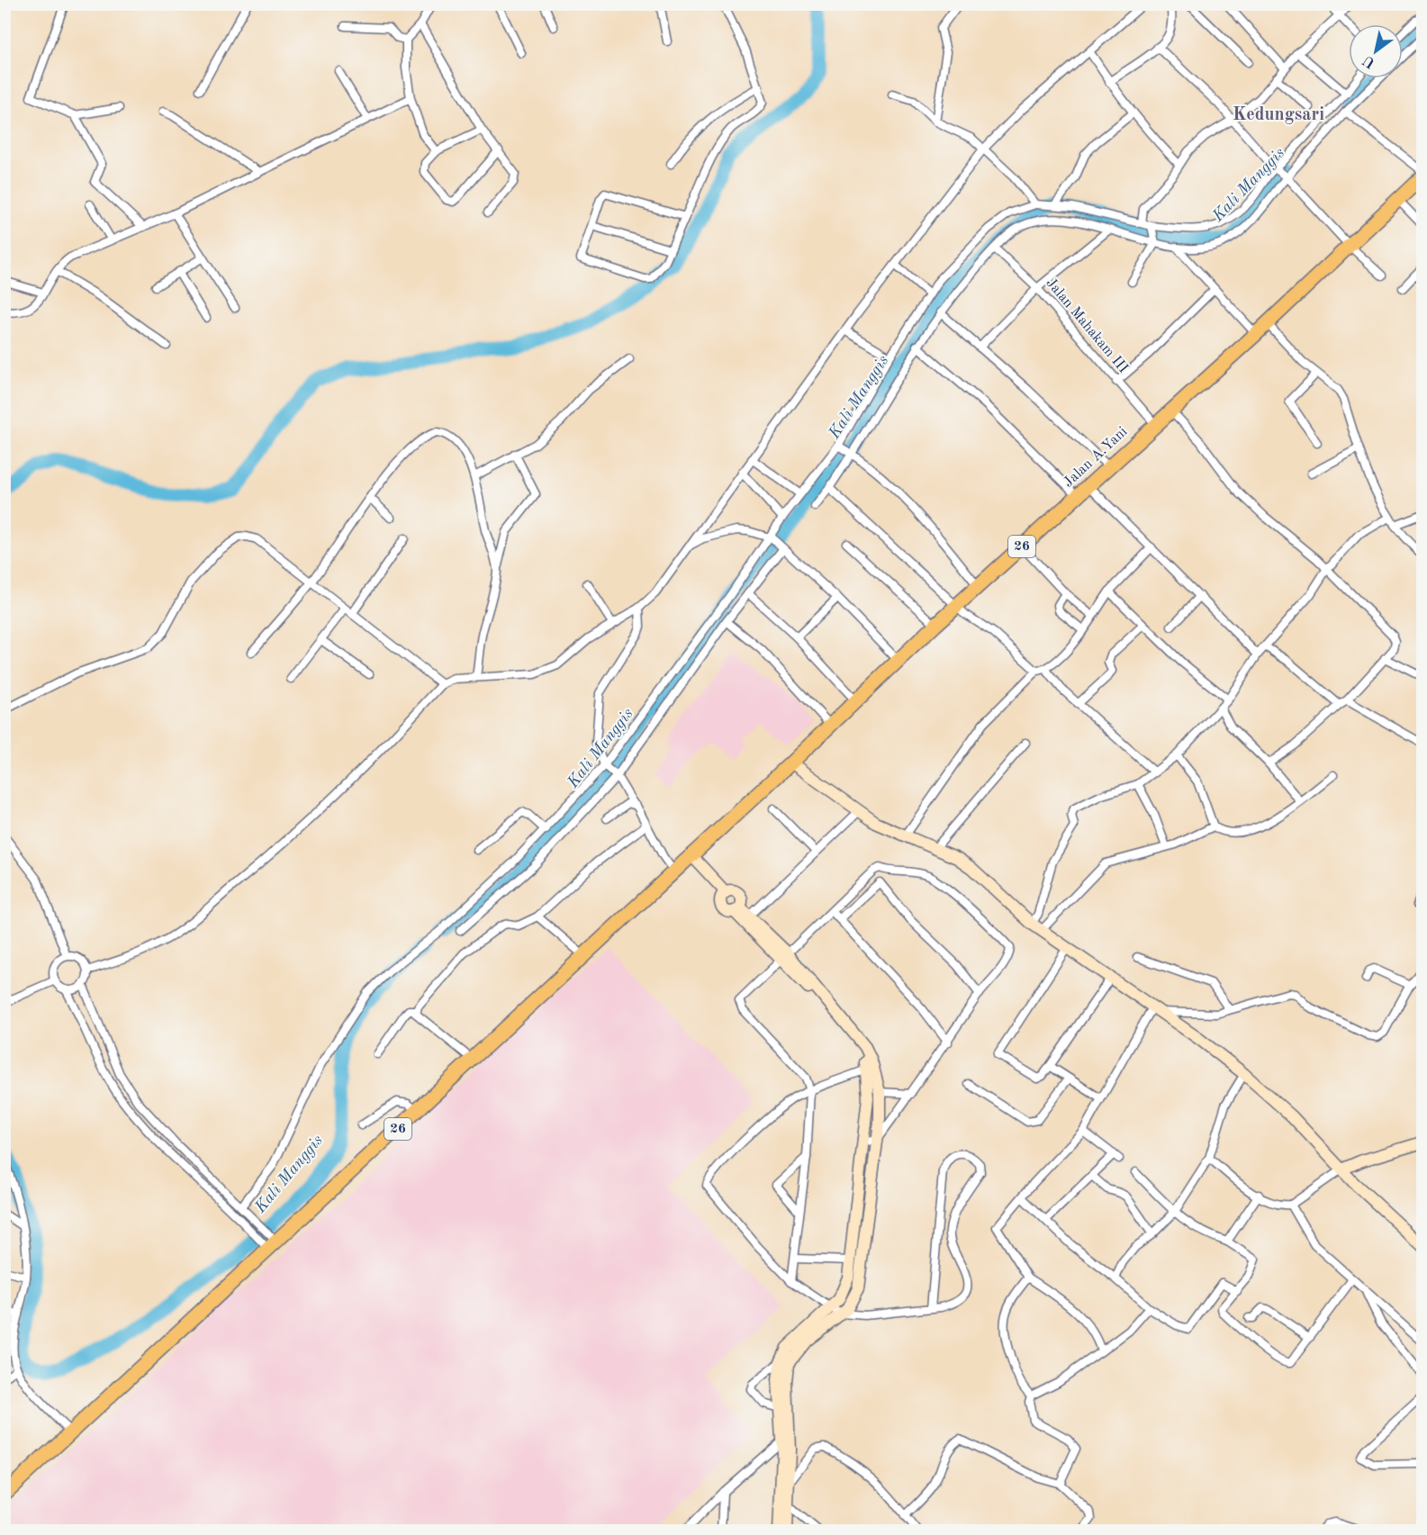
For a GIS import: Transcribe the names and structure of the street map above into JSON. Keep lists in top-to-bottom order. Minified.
{"streets":{"highway":["Jalan A.Yani","26"],"street":["Jalan Mahakam III"]},"crossings":[["Jalan Mahakam III","Jalan A.Yani"],["Jalan A.Yani","26"]],"districts":["Kedungsari"],"water":["Kali Manggis"],"north":"bottom left"}
